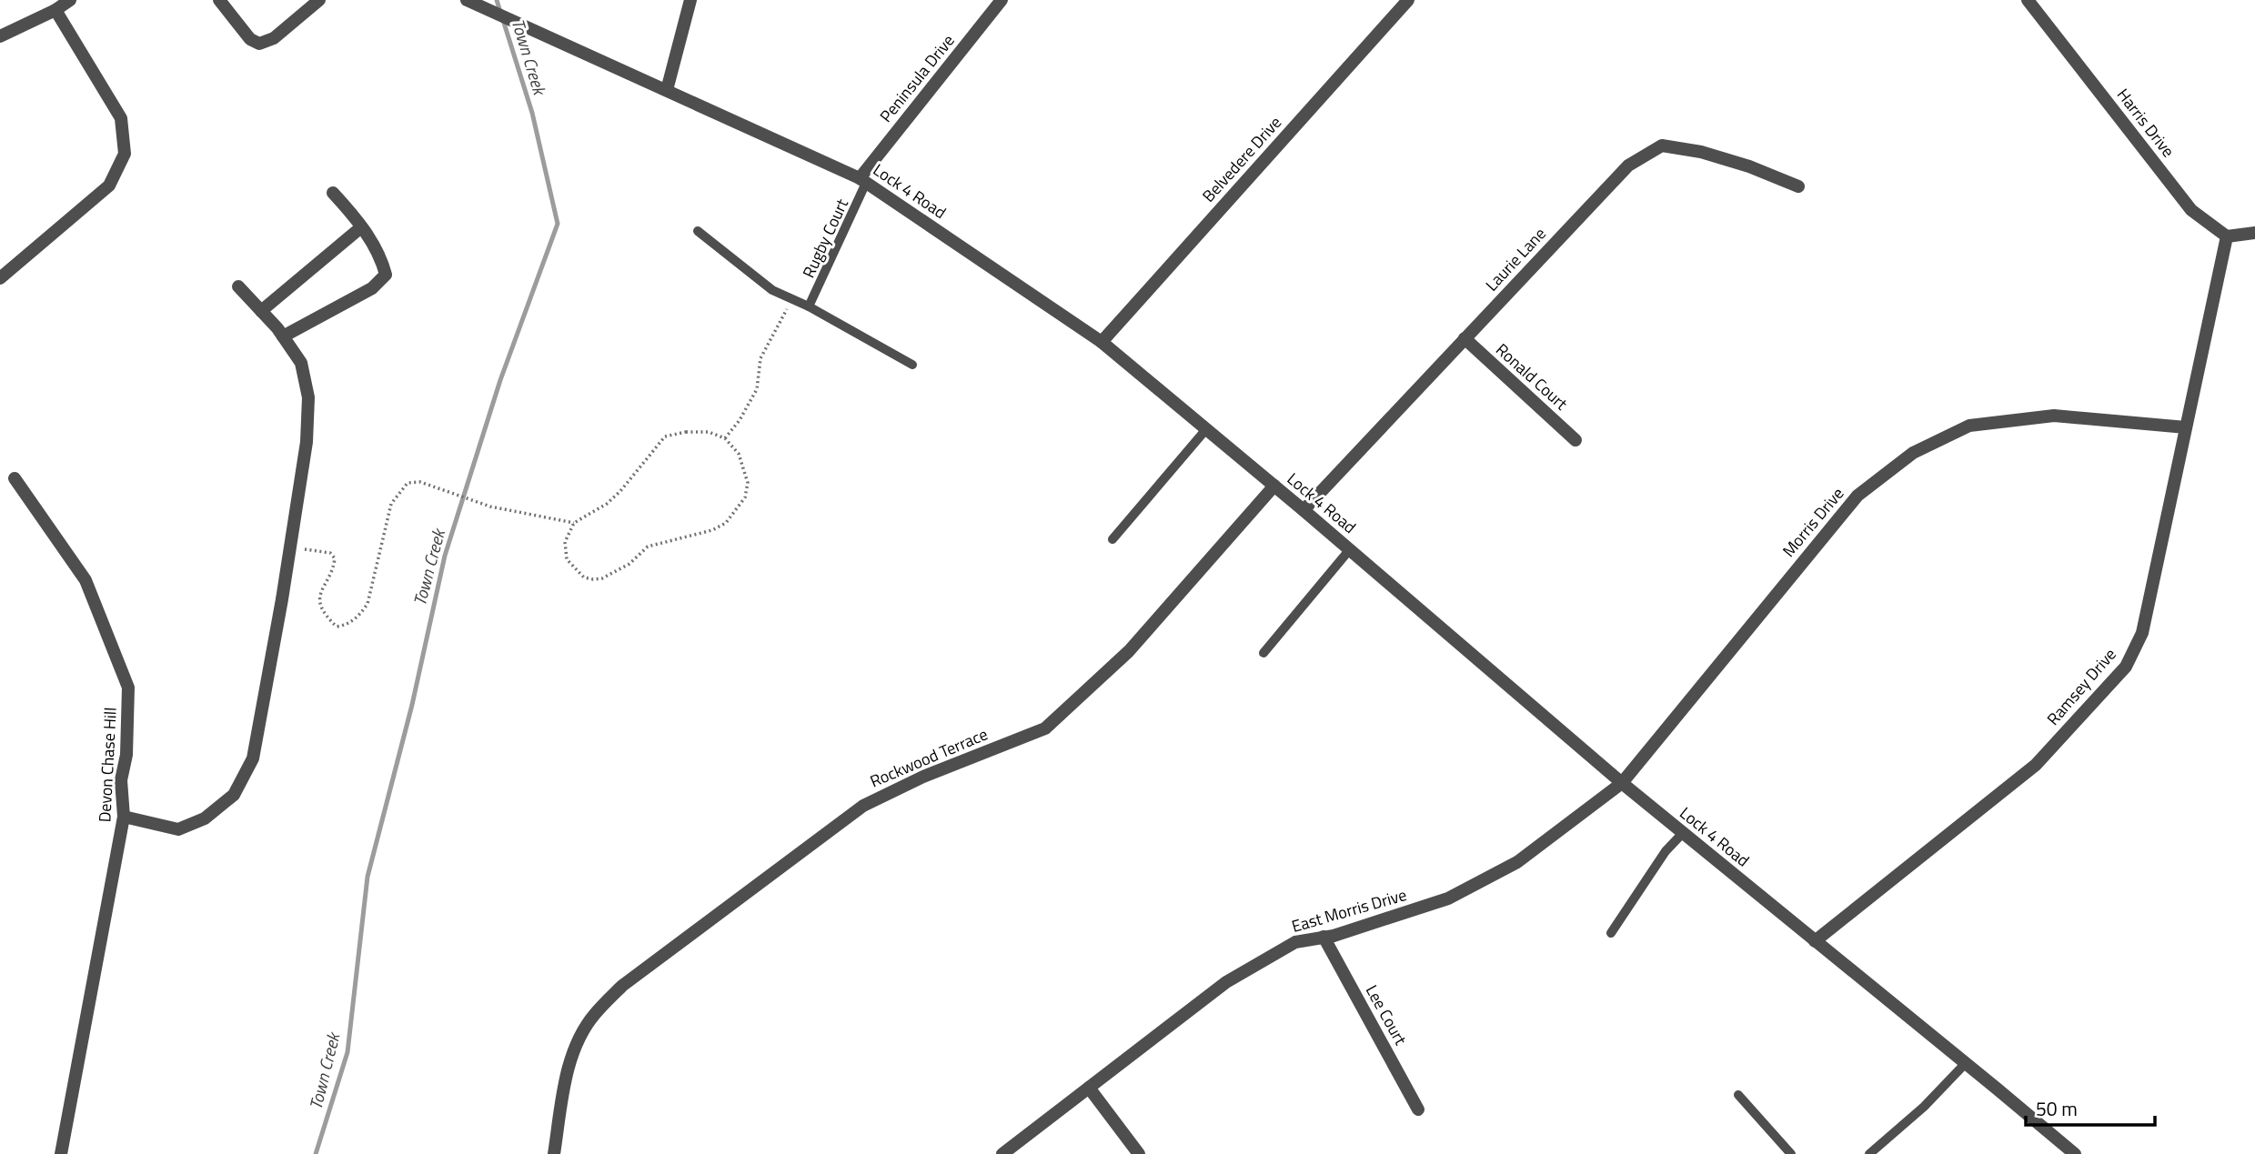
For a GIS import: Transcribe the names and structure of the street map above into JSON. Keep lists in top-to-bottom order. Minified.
{"streets":{"street":["Peninsula Drive","Harris Drive","Belvedere Drive","Lock 4 Road","Laurie Lane","Ronald Court","Morris Drive","Ramsey Drive","Rockwood Terrace","Devon Chase Hill","East Morris Drive","Lee Court"],"lane":["Rugby Court"]},"crossings":[["Peninsula Drive","Lock 4 Road"],["Peninsula Drive","Rugby Court"],["Harris Drive","Ramsey Drive"],["Belvedere Drive","Lock 4 Road"],["Lock 4 Road","Rugby Court"],["Lock 4 Road","Laurie Lane"],["Lock 4 Road","Morris Drive"],["Lock 4 Road","Ramsey Drive"],["Lock 4 Road","Rockwood Terrace"],["Lock 4 Road","East Morris Drive"],["Laurie Lane","Ronald Court"],["Morris Drive","Ramsey Drive"],["Morris Drive","East Morris Drive"],["East Morris Drive","Lee Court"]],"water":["Town Creek"],"scale_bar":"50 m"}
